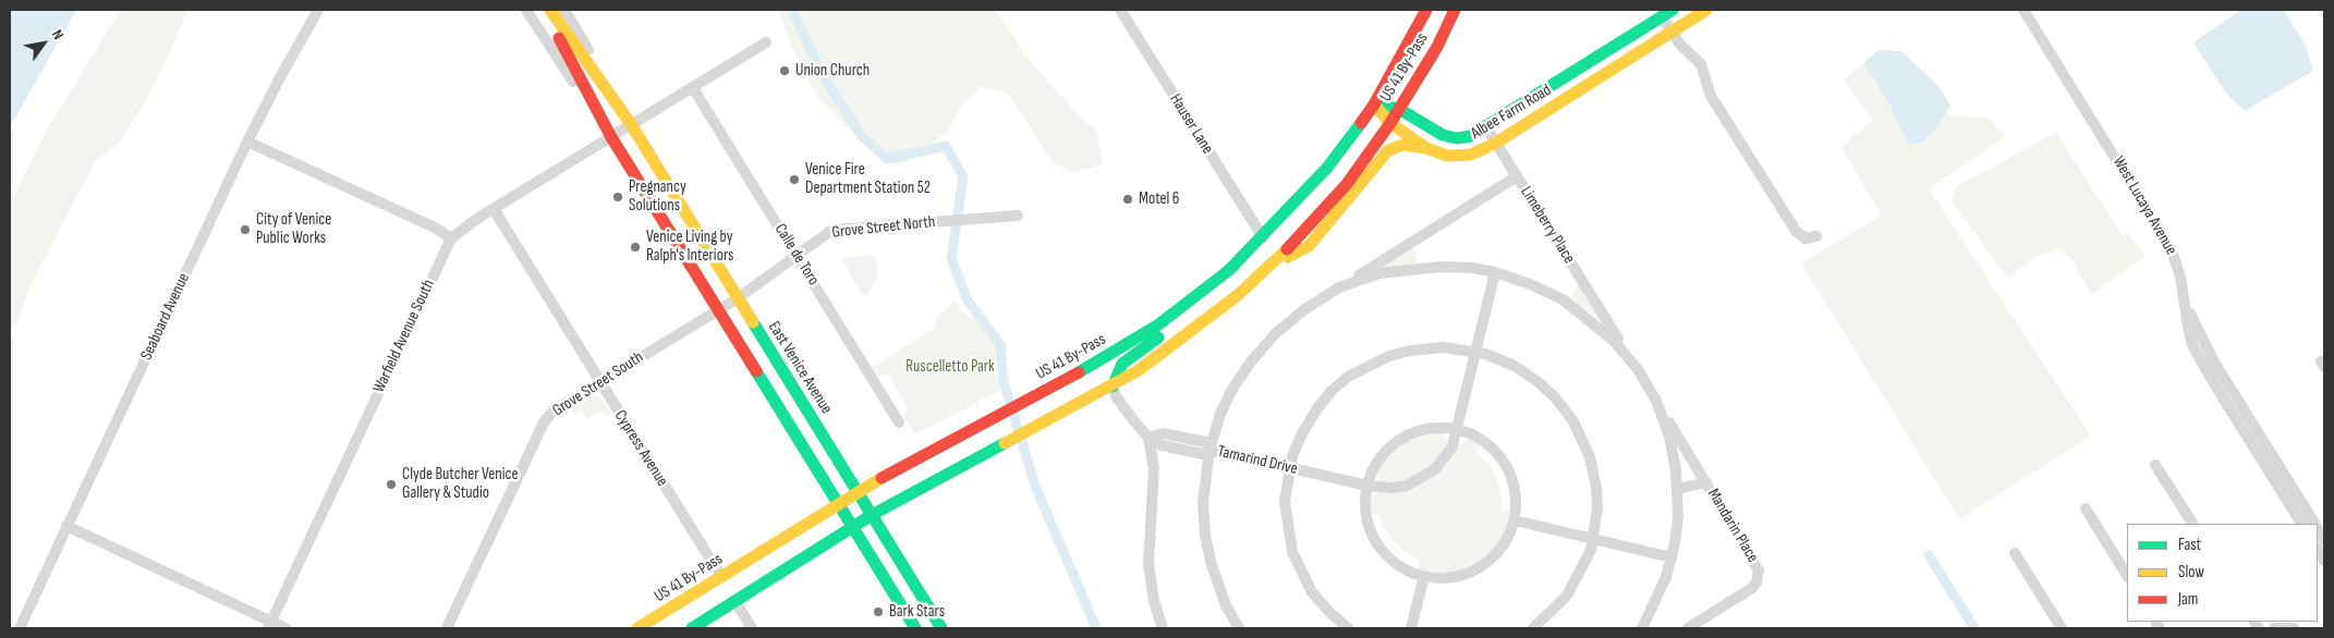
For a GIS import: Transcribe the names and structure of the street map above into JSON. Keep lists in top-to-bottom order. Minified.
{"streets":{"main road":["US 41 By-Pass","Albee Farm Road","East Venice Avenue"],"street":["Hauser Lane","West Lucaya Avenue","Limeberry Place","Grove Street North","Calle de Toro","Seaboard Avenue","Warfield Avenue South","Grove Street South","Cypress Avenue","Tamarind Drive","Mandarin Place"]},"crossings":[["US 41 By-Pass","Albee Farm Road"],["US 41 By-Pass","Hauser Lane"],["US 41 By-Pass","East Venice Avenue"],["US 41 By-Pass","Cypress Avenue"],["US 41 By-Pass","Tamarind Drive"],["Grove Street North","Calle de Toro"],["Grove Street North","East Venice Avenue"],["Grove Street North","Grove Street South"],["Calle de Toro","Warfield Avenue South"],["Warfield Avenue South","East Venice Avenue"],["Warfield Avenue South","Cypress Avenue"],["East Venice Avenue","Grove Street South"],["Grove Street South","Cypress Avenue"]],"parks":["Ruscelletto Park"],"places":["Union Church","Venice Fire Department Station 52","Pregnancy Solutions","Motel 6","City of Venice Public Works","Venice Living by Ralph's Interiors","Clyde Butcher Venice Gallery & Studio","Bark Stars"],"legend":["Fast","Slow","Jam"],"north":"top right"}
